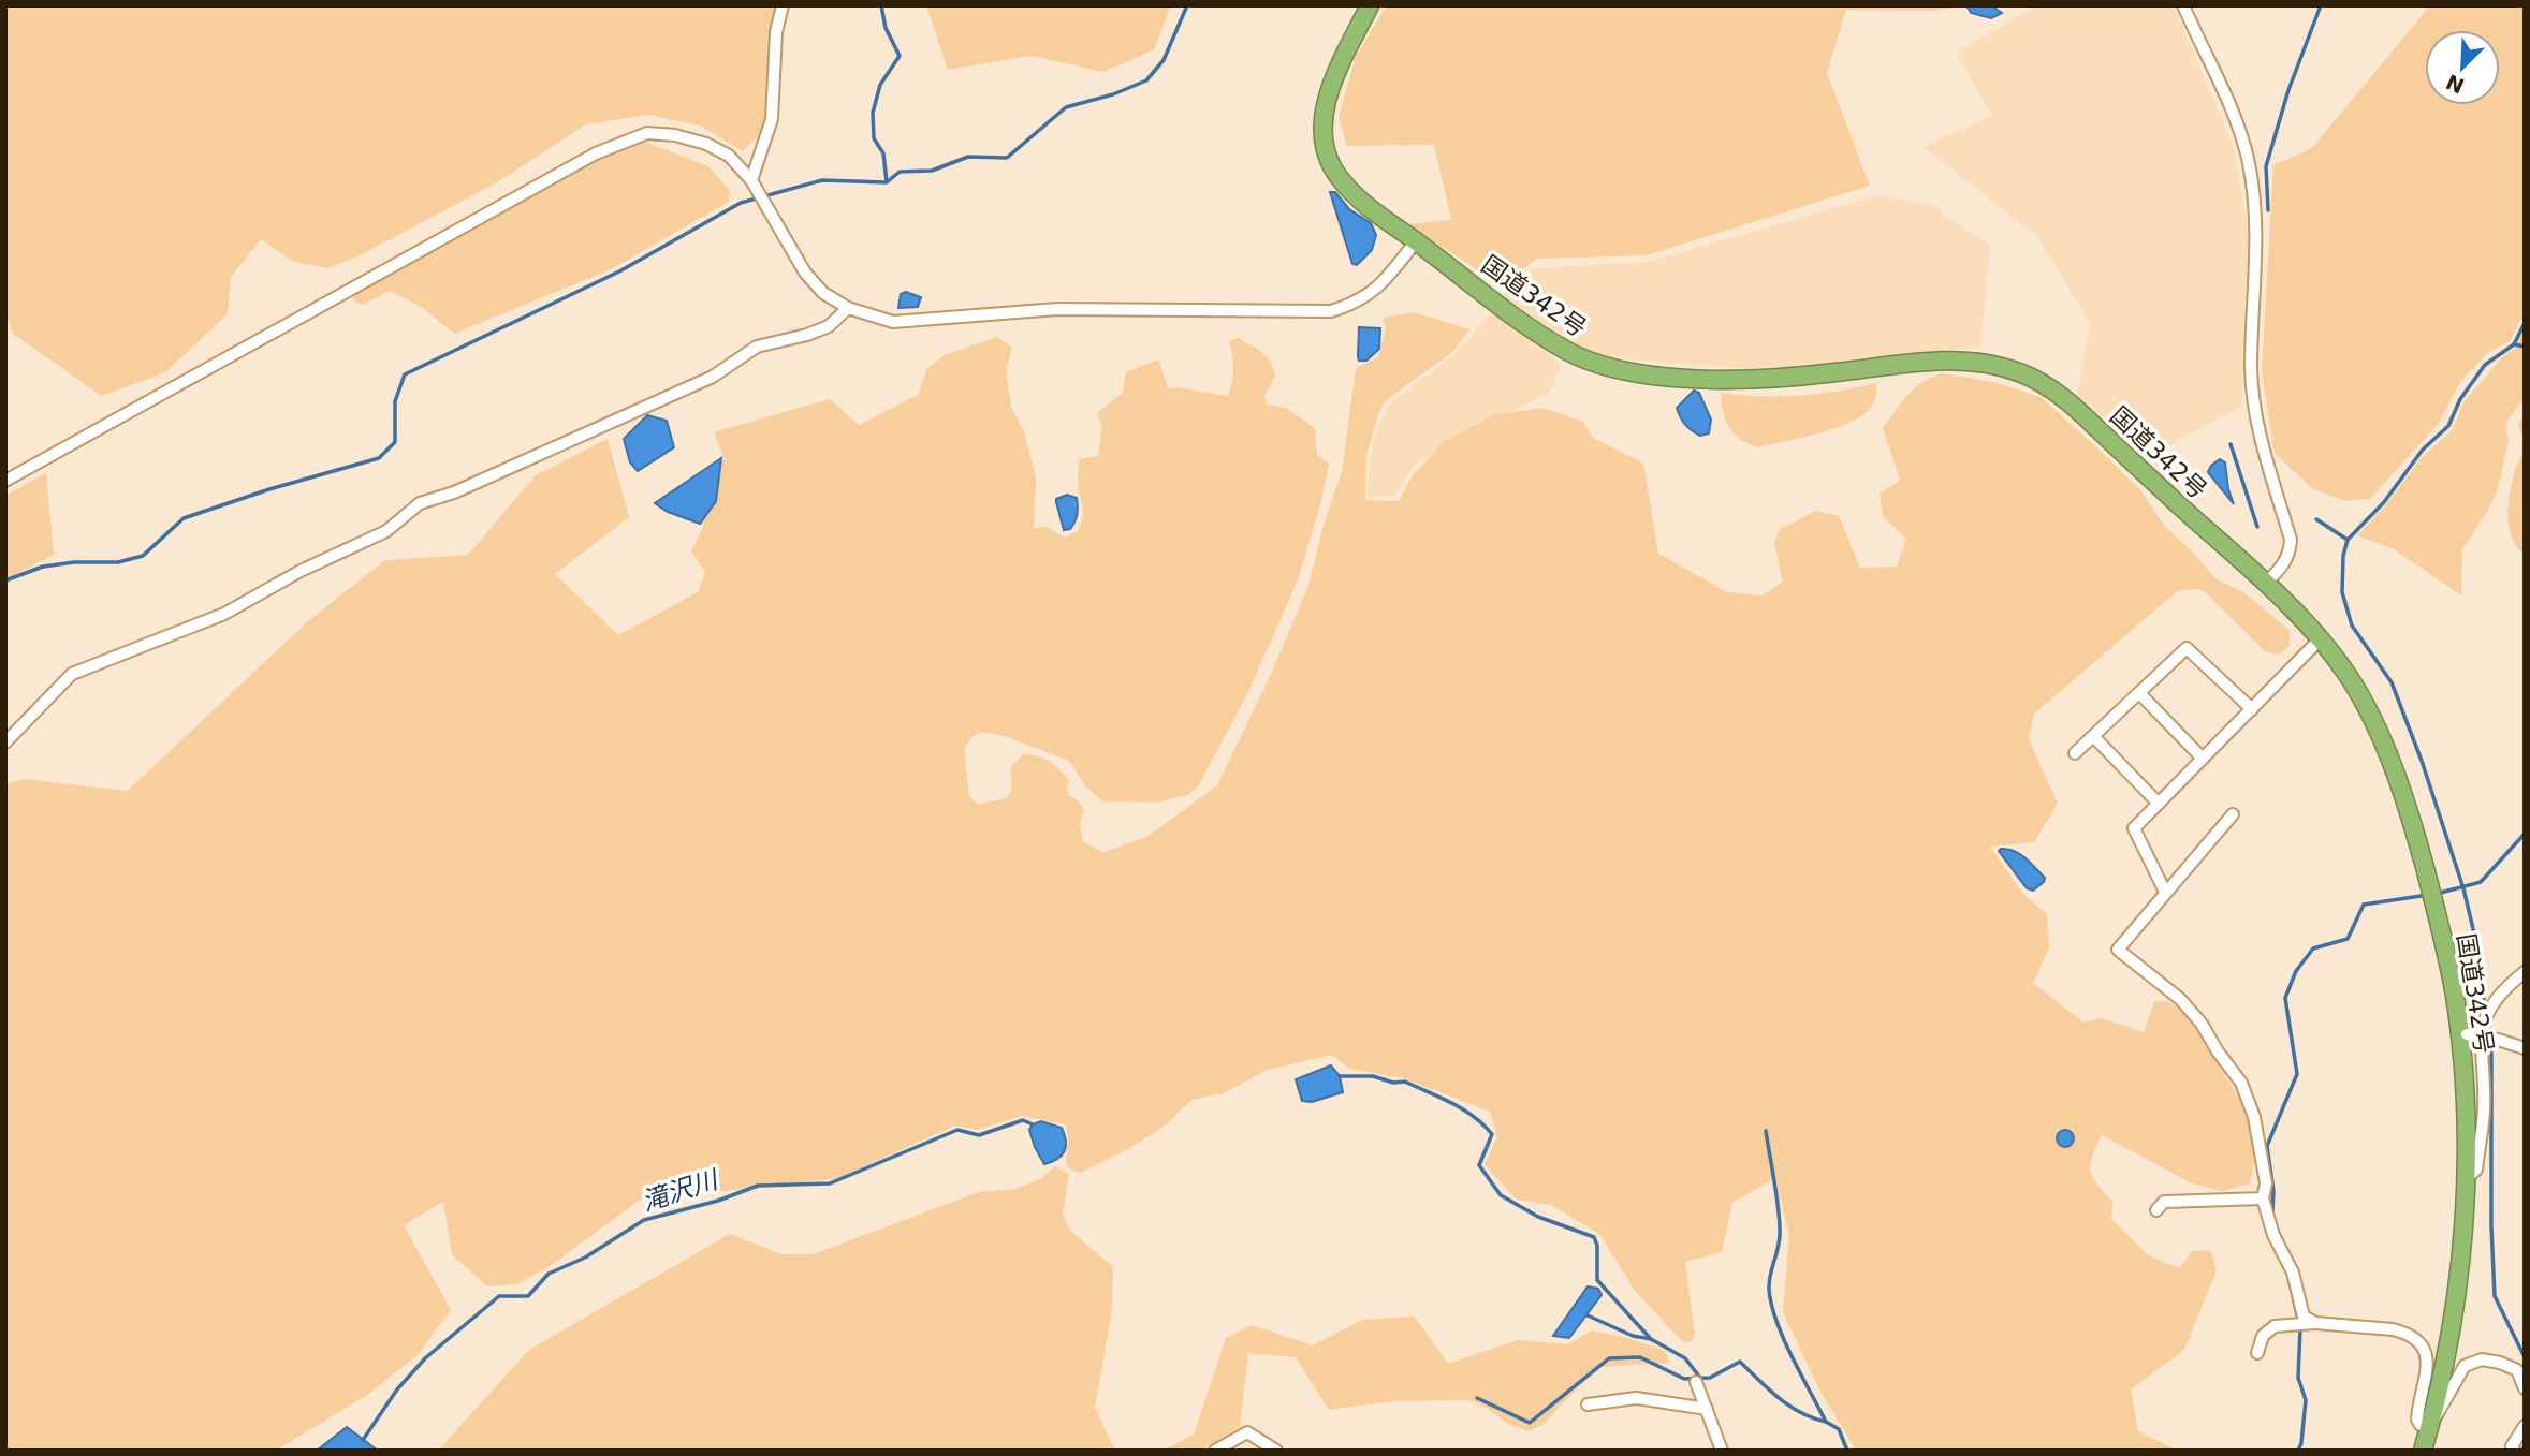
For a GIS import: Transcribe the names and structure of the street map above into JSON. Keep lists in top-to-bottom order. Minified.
{"streets":{"highway":["国道342号"]},"water":["滝沢川"],"north":"bottom left"}
